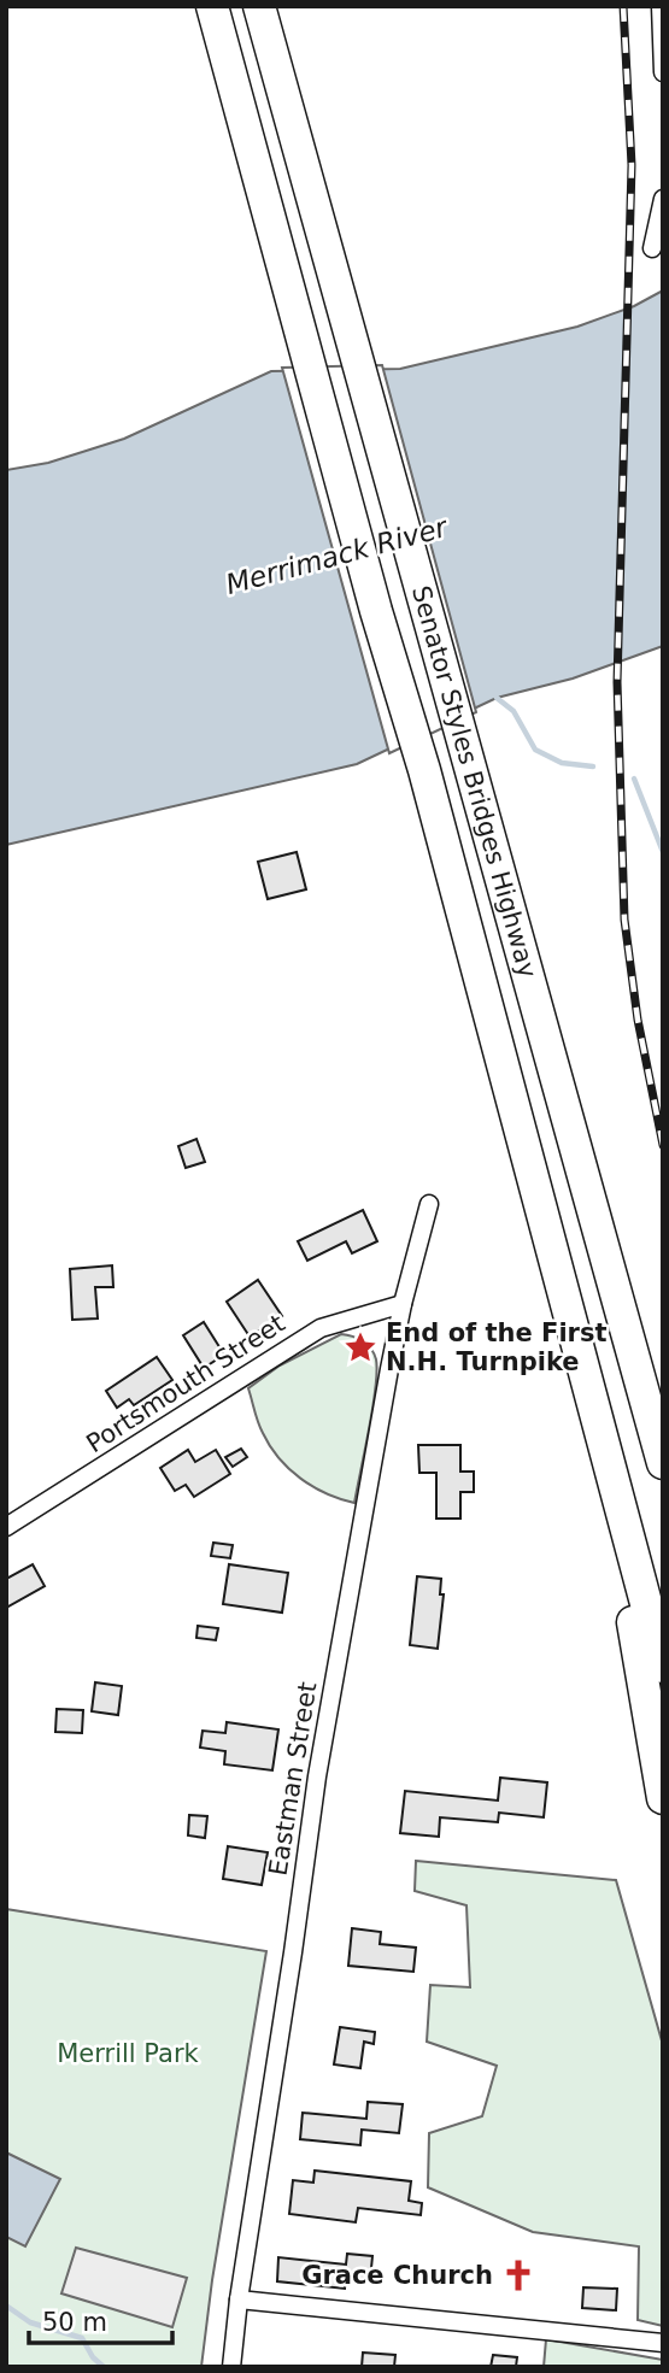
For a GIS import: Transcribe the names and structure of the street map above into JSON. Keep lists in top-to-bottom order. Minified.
{"streets":{"highway":["Senator Styles Bridges Highway"],"street":["Portsmouth Street","Eastman Street"]},"crossings":[["Portsmouth Street","Eastman Street"]],"water":["Merrimack River"],"parks":["Merrill Park"],"places":{"place":["End of the First N.H. Turnpike"],"church":["Grace Church"]},"scale_bar":"50 m"}
